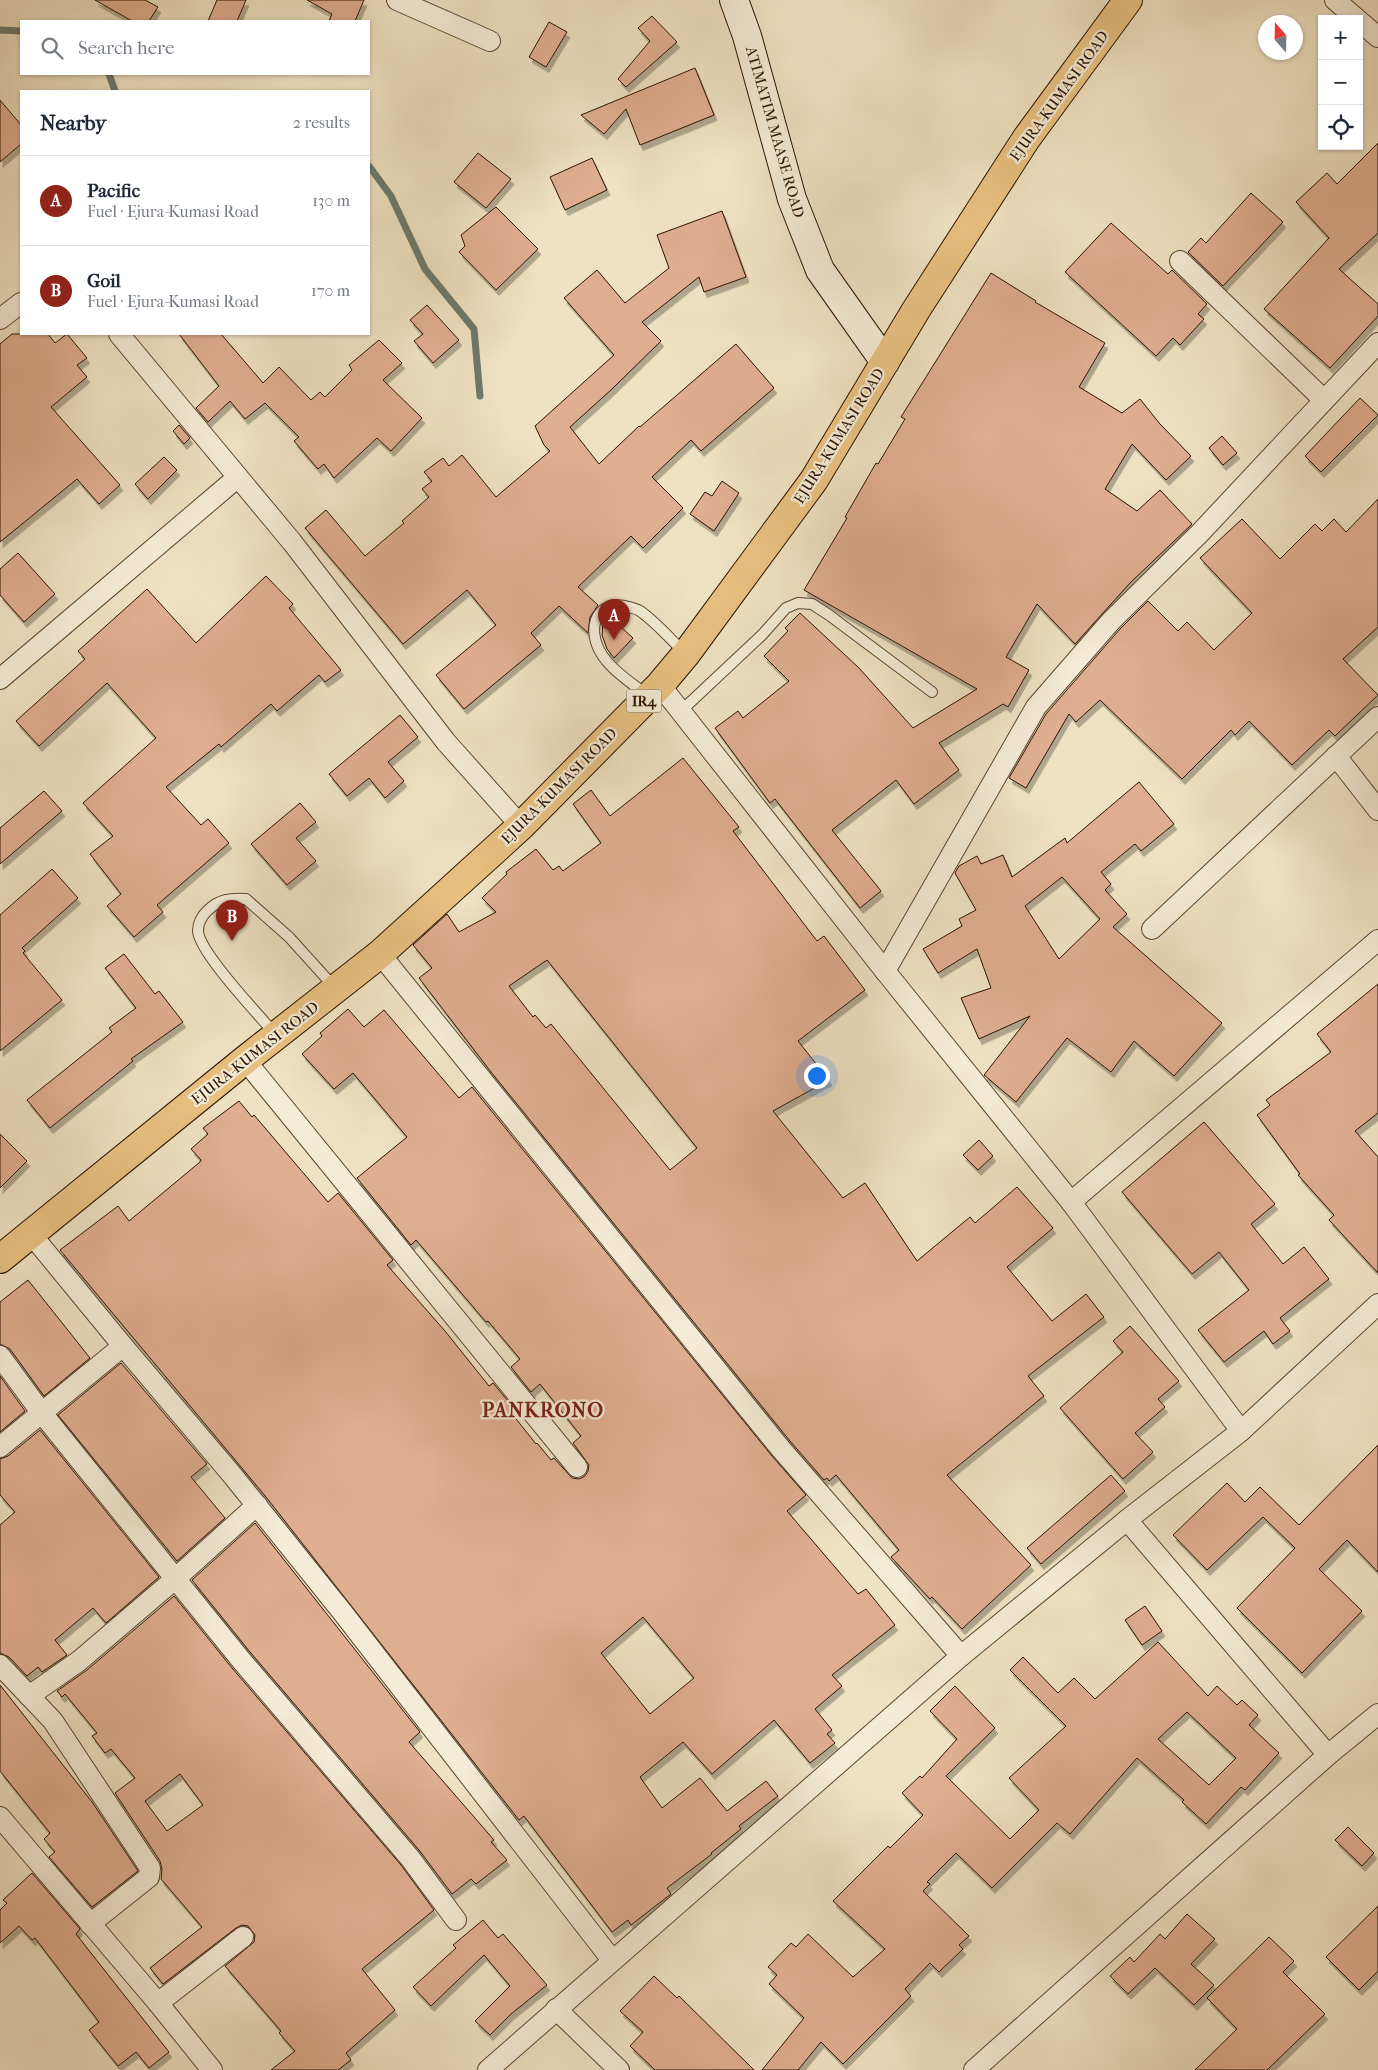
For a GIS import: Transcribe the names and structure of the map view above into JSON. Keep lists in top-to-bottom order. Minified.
{"streets":{"main road":["EJURA-KUMASI ROAD","ATIMATIM MAASE ROAD","IR4"]},"crossings":[["EJURA-KUMASI ROAD","ATIMATIM MAASE ROAD"]],"districts":["PANKRONO"],"north":"top","page":{"map_buttons":["+","−"],"search":"Search here","heading":["Nearby","2 results"],"list":[{"mark":"A","name":"Pacific","note":"Fuel · Ejura-Kumasi Road","value":"130 m"},{"mark":"B","name":"Goil","note":"Fuel · Ejura-Kumasi Road","value":"170 m"}],"pins":["A","B"]}}
